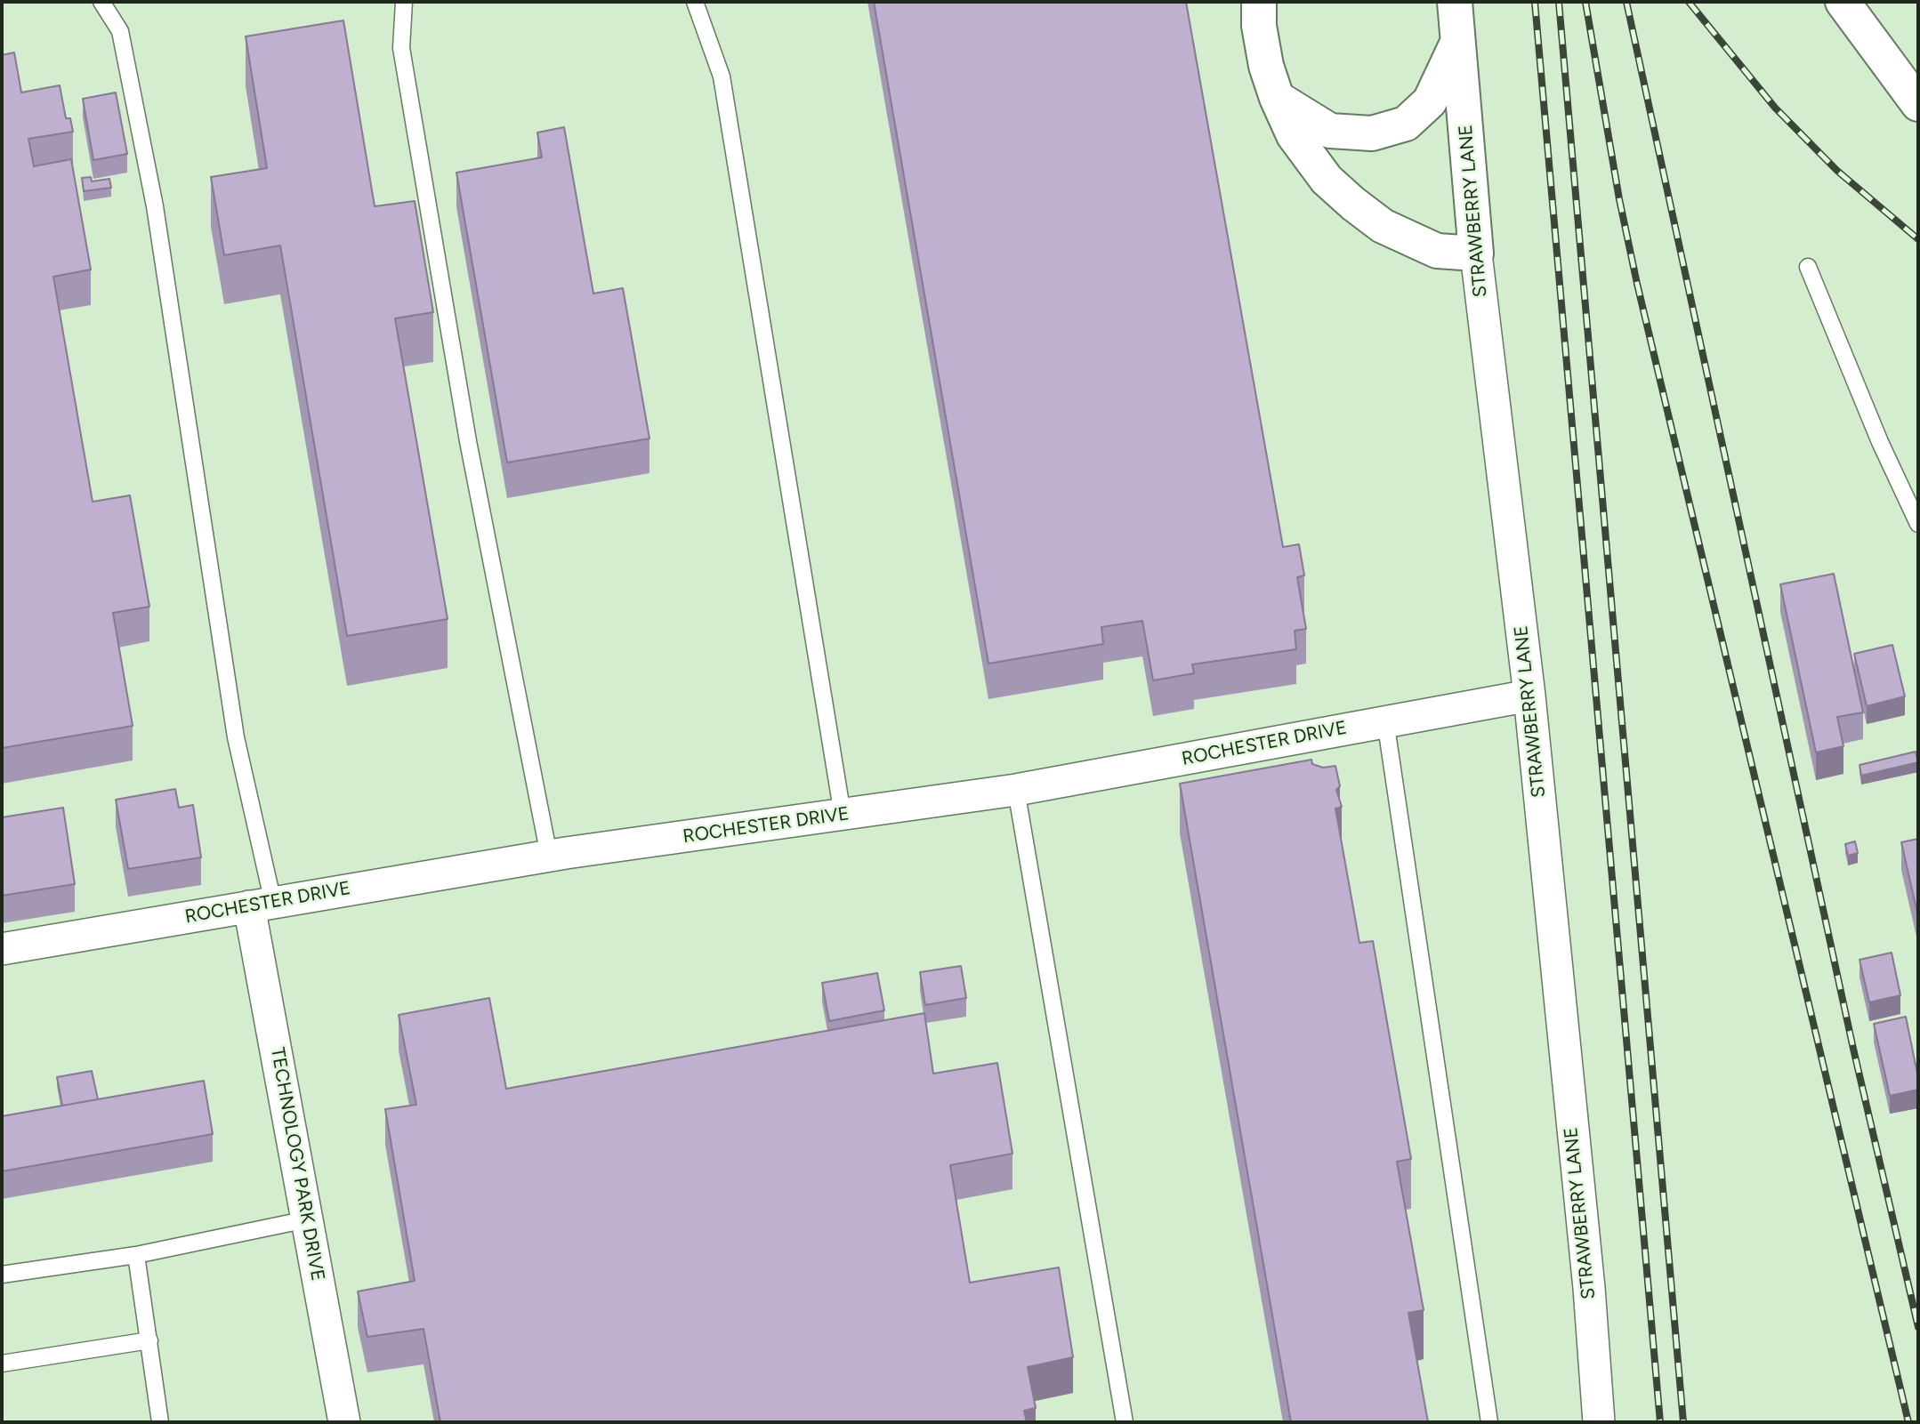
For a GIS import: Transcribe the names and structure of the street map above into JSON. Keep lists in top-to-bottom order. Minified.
{"streets":{"street":["STRAWBERRY LANE","ROCHESTER DRIVE","TECHNOLOGY PARK DRIVE"]},"crossings":[["STRAWBERRY LANE","ROCHESTER DRIVE"],["ROCHESTER DRIVE","TECHNOLOGY PARK DRIVE"]]}
